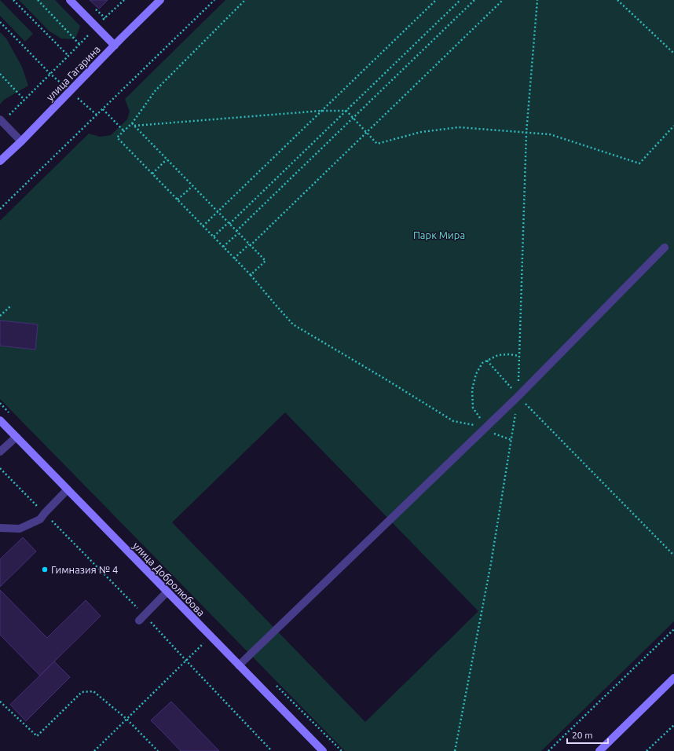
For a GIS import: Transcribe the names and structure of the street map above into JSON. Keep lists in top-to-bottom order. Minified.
{"streets":{"street":["улица Гагарина","улица Добролюбова"]},"parks":["Парк Мира"],"places":["Гимназия № 4"],"scale_bar":"20 m"}
